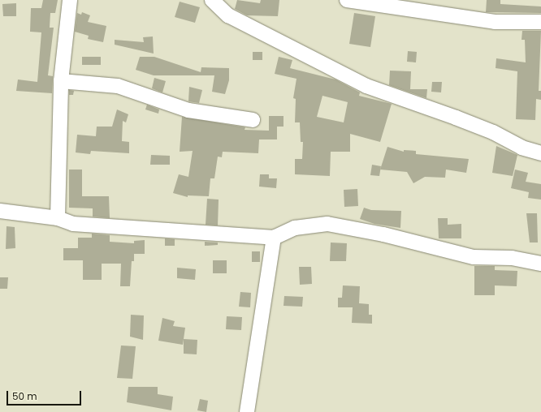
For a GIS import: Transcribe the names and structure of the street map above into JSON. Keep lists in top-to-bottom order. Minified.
{"scale_bar":"50 m"}
